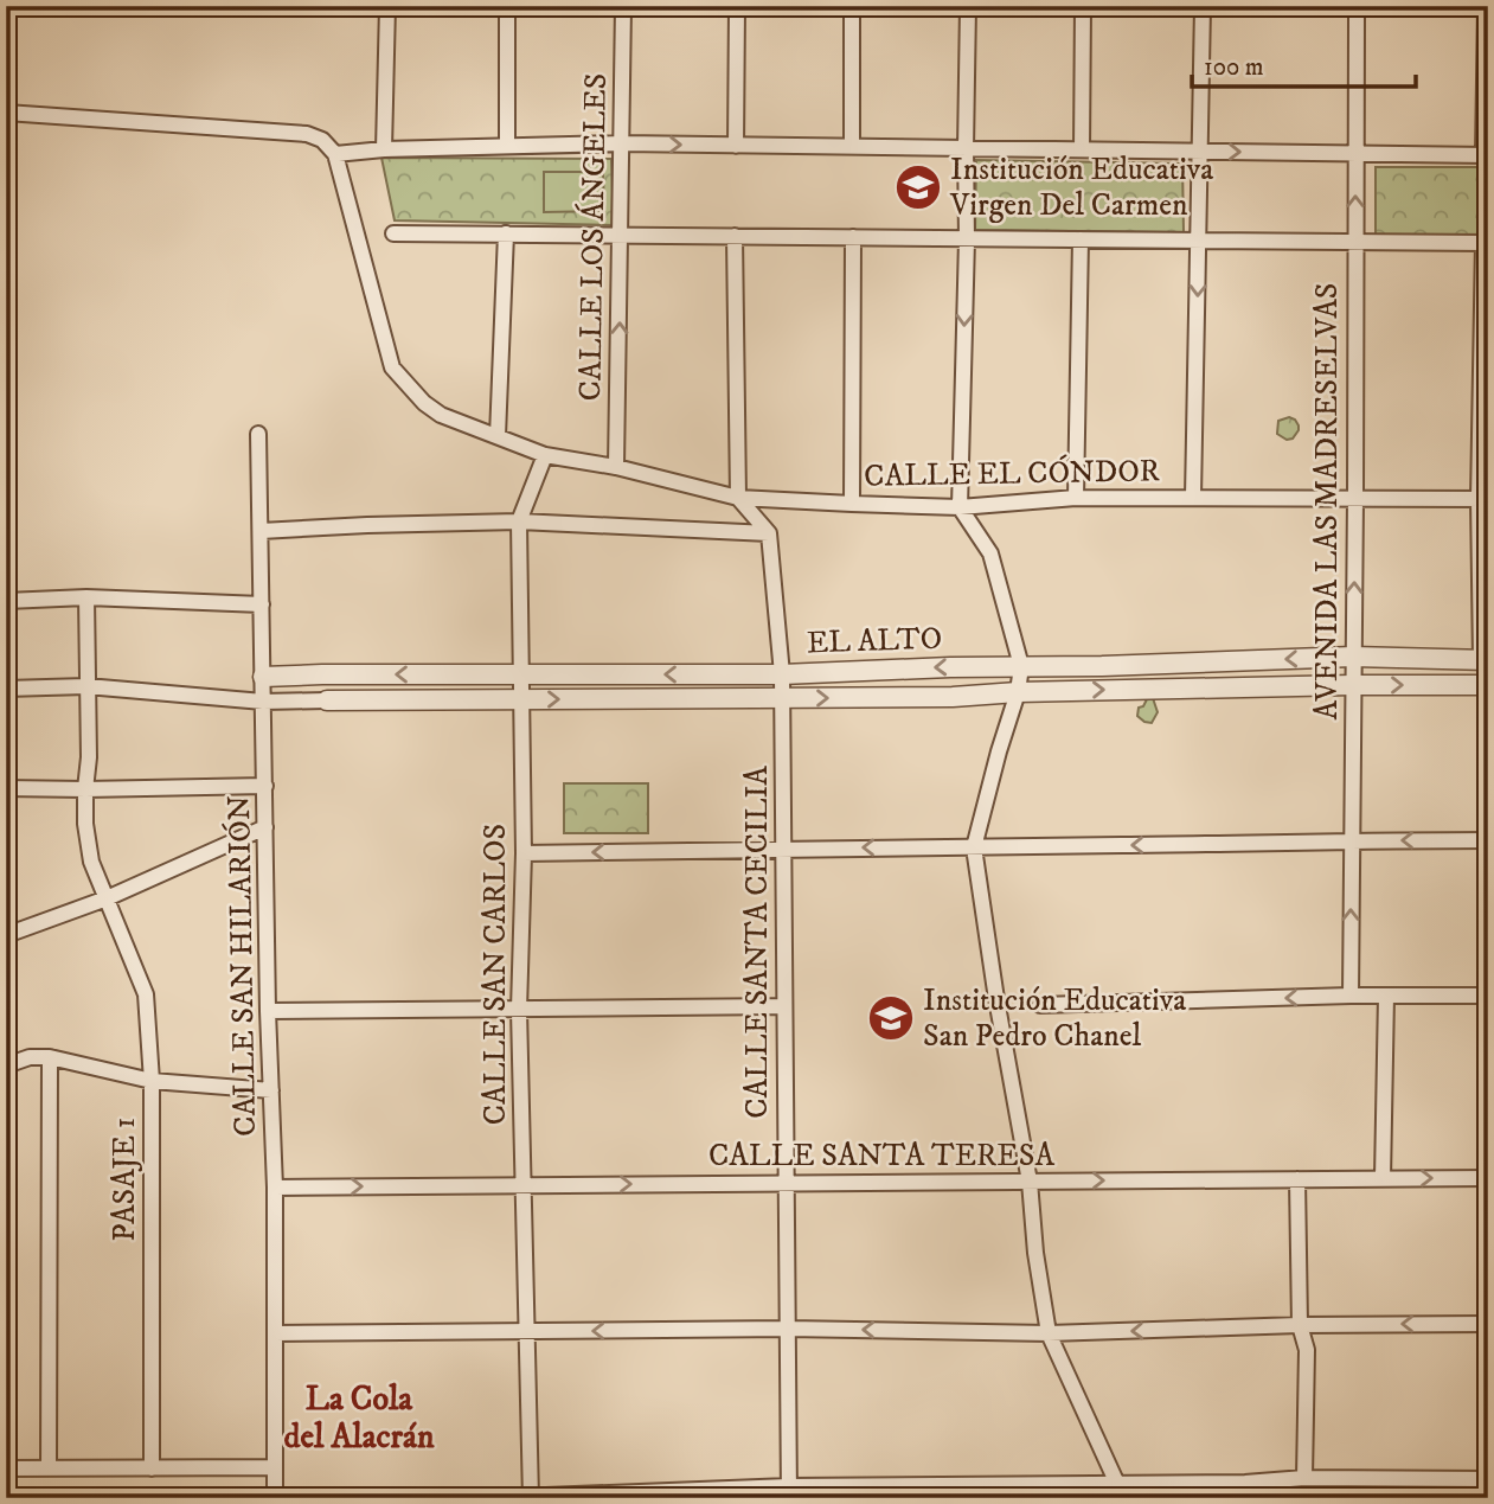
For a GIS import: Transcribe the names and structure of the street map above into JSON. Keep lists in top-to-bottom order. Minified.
{"streets":{"street":["CALLE LOS ÁNGELES","CALLE EL CÓNDOR","AVENIDA LAS MADRESELVAS","EL ALTO","CALLE SANTA CECILIA","CALLE SAN HILARIÓN","CALLE SAN CARLOS","CALLE SANTA TERESA","PASAJE 1"]},"crossings":[["CALLE LOS ÁNGELES","CALLE EL CÓNDOR"],["CALLE EL CÓNDOR","AVENIDA LAS MADRESELVAS"],["CALLE EL CÓNDOR","CALLE SAN CARLOS"],["AVENIDA LAS MADRESELVAS","EL ALTO"],["EL ALTO","CALLE SANTA CECILIA"],["EL ALTO","CALLE SAN HILARIÓN"],["EL ALTO","CALLE SAN CARLOS"],["EL ALTO","PASAJE 1"],["CALLE SANTA CECILIA","CALLE SANTA TERESA"],["CALLE SAN HILARIÓN","CALLE SANTA TERESA"],["CALLE SAN CARLOS","CALLE SANTA TERESA"]],"one_way":["AVENIDA LAS MADRESELVAS","CALLE SANTA TERESA"],"districts":["La Cola del Alacrán"],"places":{"school or university":["Institución Educativa Virgen Del Carmen","Institución Educativa San Pedro Chanel"]},"scale_bar":"100 m"}
